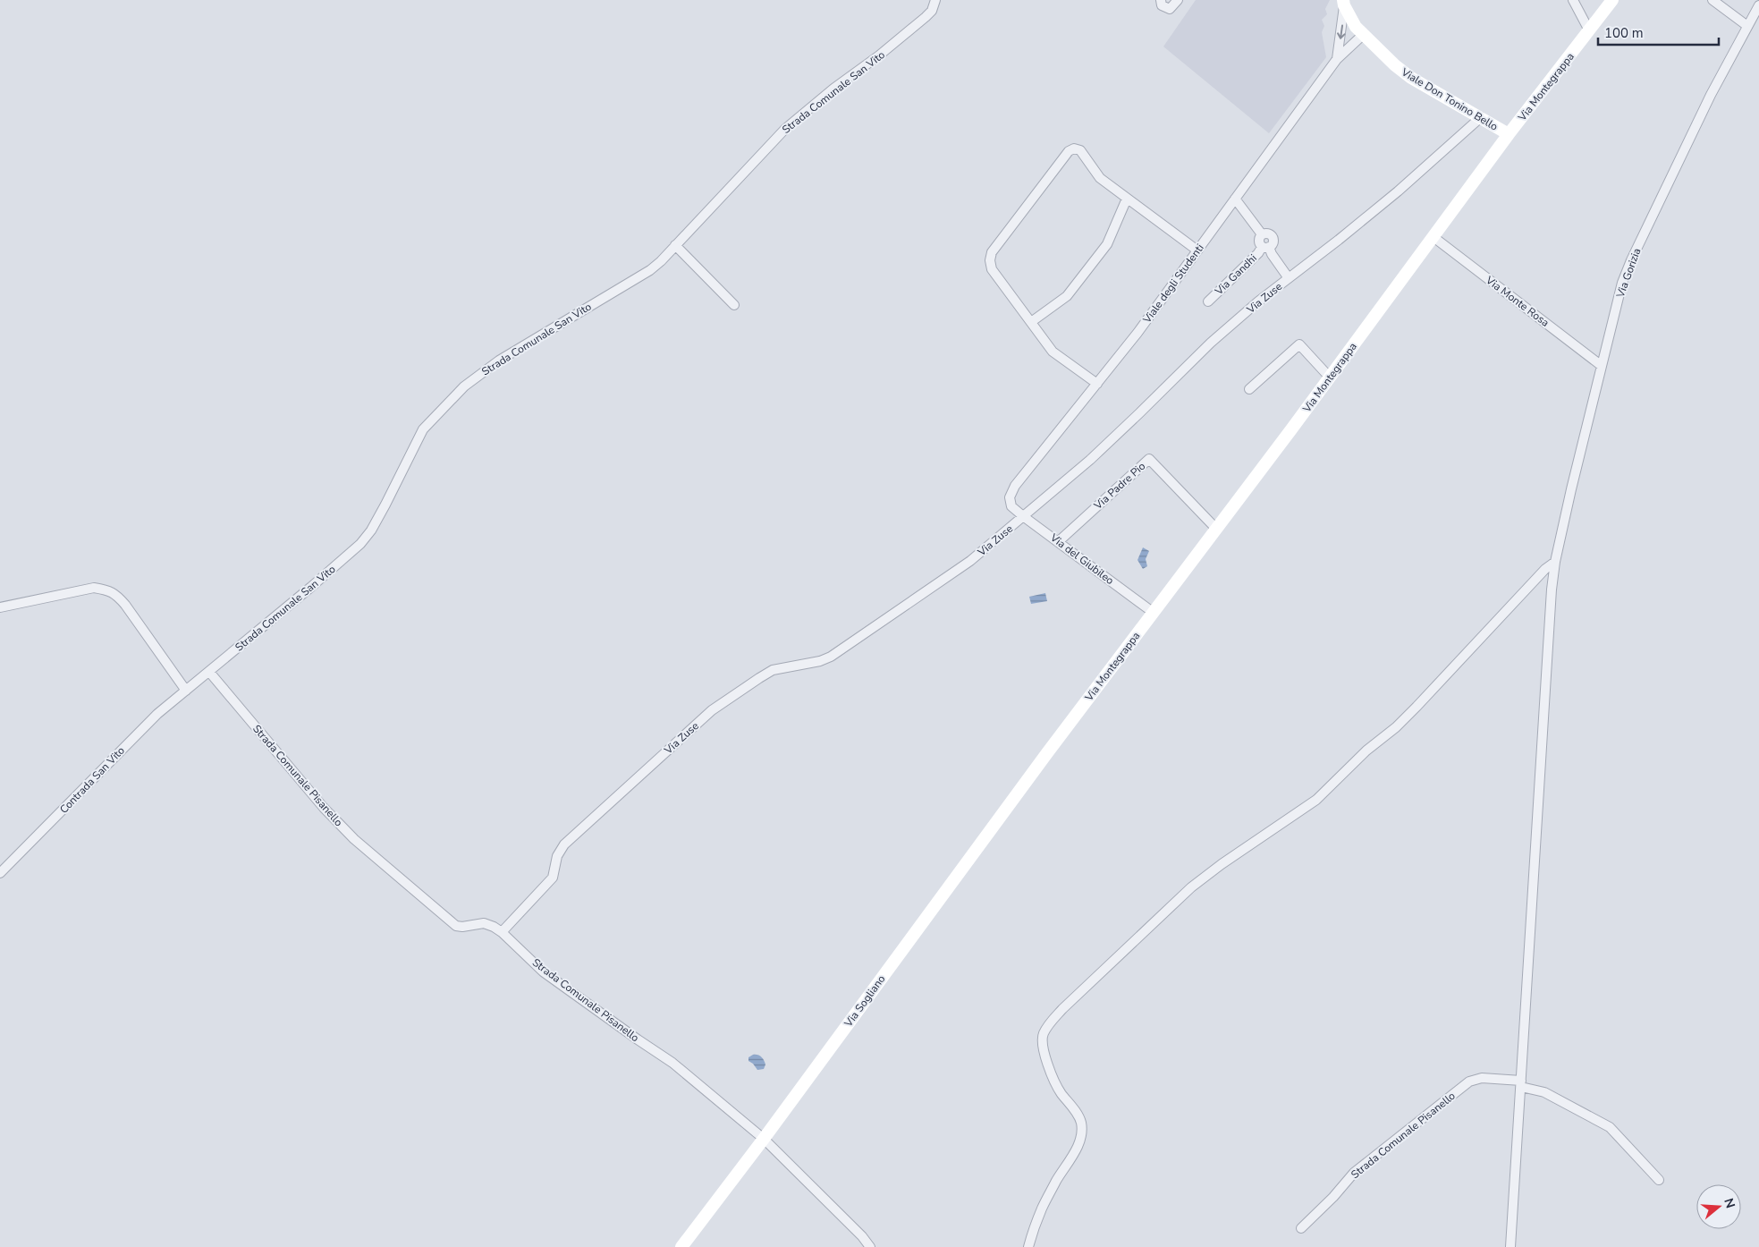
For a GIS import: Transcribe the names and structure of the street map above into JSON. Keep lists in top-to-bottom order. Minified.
{"streets":{"main road":["Via Montegrappa","Viale Don Tonino Bello","Via Sogliano"],"street":["Strada Comunale San Vito","Via Gorizia","Via Gandhi","Viale degli Studenti","Via Zuse","Via Monte Rosa","Via Padre Pio","Via del Giubileo","Strada Comunale Pisanello","Contrada San Vito"]},"crossings":[["Via Montegrappa","Viale Don Tonino Bello"],["Via Montegrappa","Via Monte Rosa"],["Via Montegrappa","Via Padre Pio"],["Via Montegrappa","Via del Giubileo"],["Via Montegrappa","Via Sogliano"],["Strada Comunale San Vito","Strada Comunale Pisanello"],["Strada Comunale San Vito","Contrada San Vito"],["Viale Don Tonino Bello","Viale degli Studenti"],["Viale Don Tonino Bello","Via Zuse"],["Via Gorizia","Via Monte Rosa"],["Via Gorizia","Strada Comunale Pisanello"],["Viale degli Studenti","Via del Giubileo"],["Via Zuse","Via del Giubileo"],["Via Zuse","Strada Comunale Pisanello"],["Via Padre Pio","Via del Giubileo"],["Strada Comunale Pisanello","Via Sogliano"]],"scale_bar":"100 m","north":"right"}
